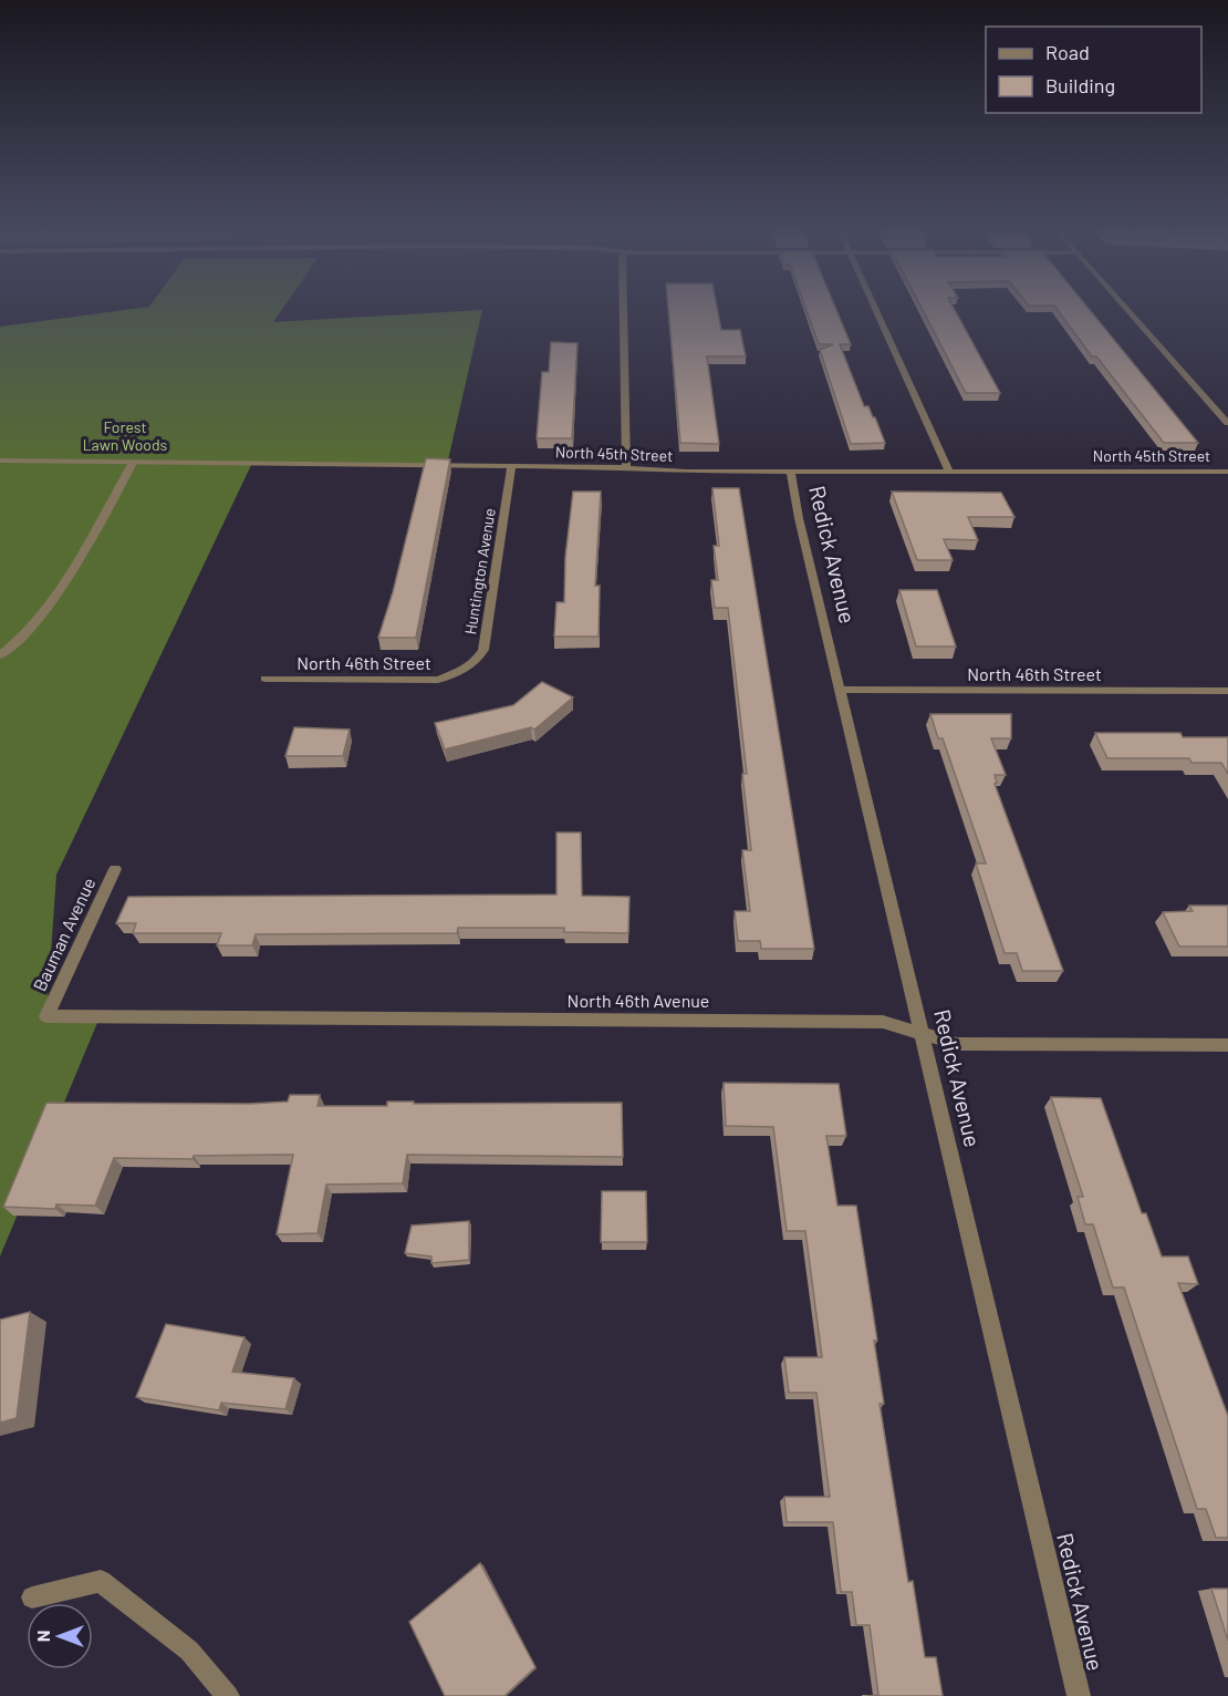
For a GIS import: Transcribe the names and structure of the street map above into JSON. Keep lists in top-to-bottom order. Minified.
{"streets":{"street":["North 45th Street","Redick Avenue","Huntington Avenue","North 46th Street","Bauman Avenue","North 46th Avenue"]},"crossings":[["North 45th Street","Redick Avenue"],["North 45th Street","Huntington Avenue"],["Redick Avenue","North 46th Street"],["Redick Avenue","North 46th Avenue"],["Huntington Avenue","North 46th Street"],["Bauman Avenue","North 46th Avenue"]],"parks":["Forest Lawn Woods"],"legend":["Road","Building"],"north":"left"}
